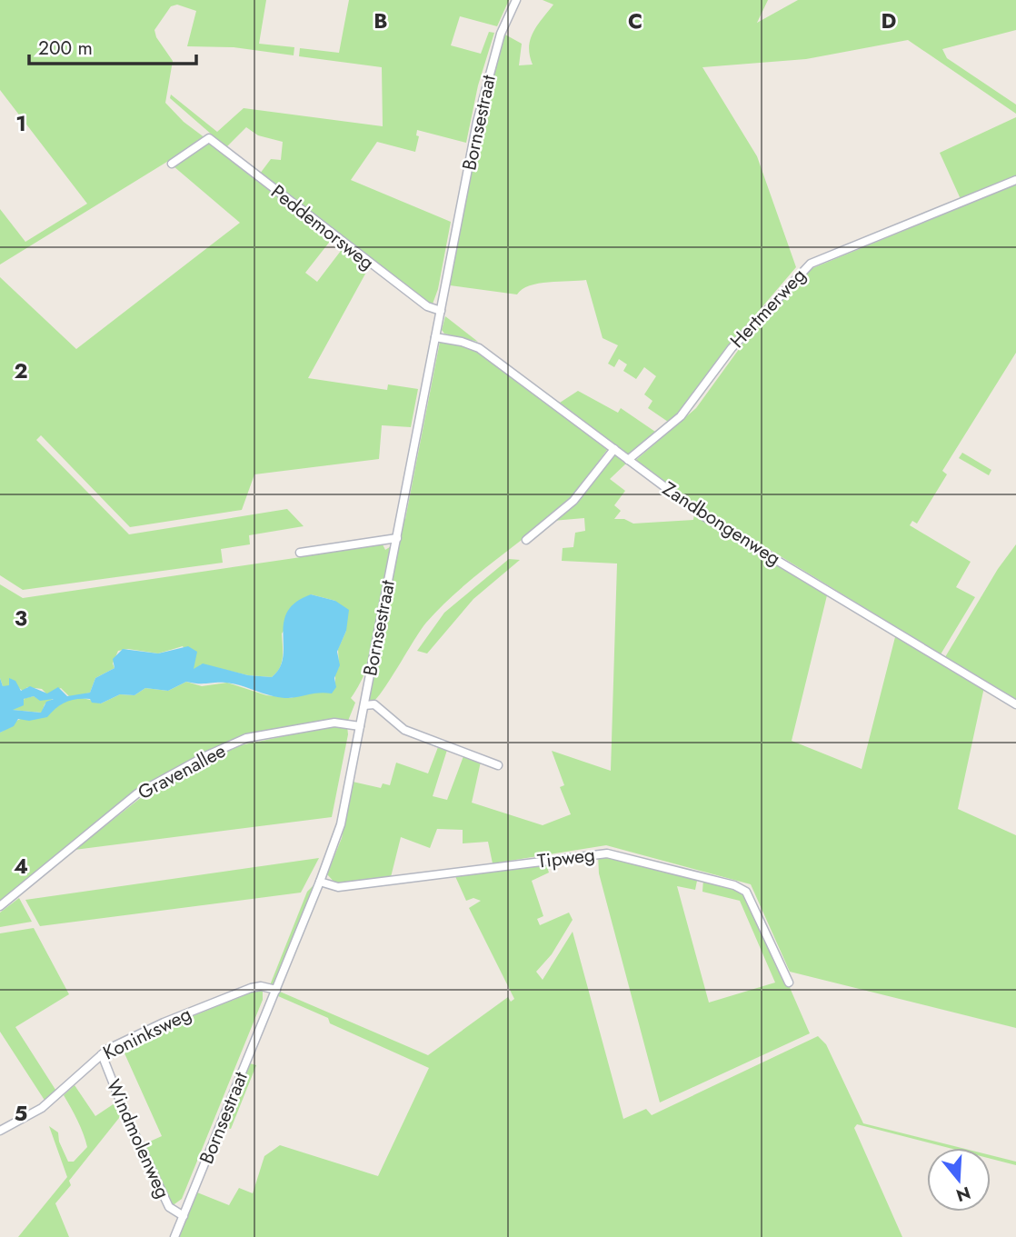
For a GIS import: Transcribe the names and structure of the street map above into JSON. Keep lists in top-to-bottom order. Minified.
{"streets":{"street":["Bornsestraat","Peddemorsweg","Hertmerweg","Zandbongenweg","Gravenallee","Tipweg","Koninksweg","Windmolenweg"]},"crossings":[["Bornsestraat","Peddemorsweg"],["Bornsestraat","Zandbongenweg"],["Bornsestraat","Gravenallee"],["Bornsestraat","Tipweg"],["Bornsestraat","Koninksweg"],["Bornsestraat","Windmolenweg"],["Hertmerweg","Zandbongenweg"],["Koninksweg","Windmolenweg"]],"scale_bar":"200 m","north":"bottom","grid":{"columns":["B","C","D"],"rows":["1","2","3","4","5"]}}
